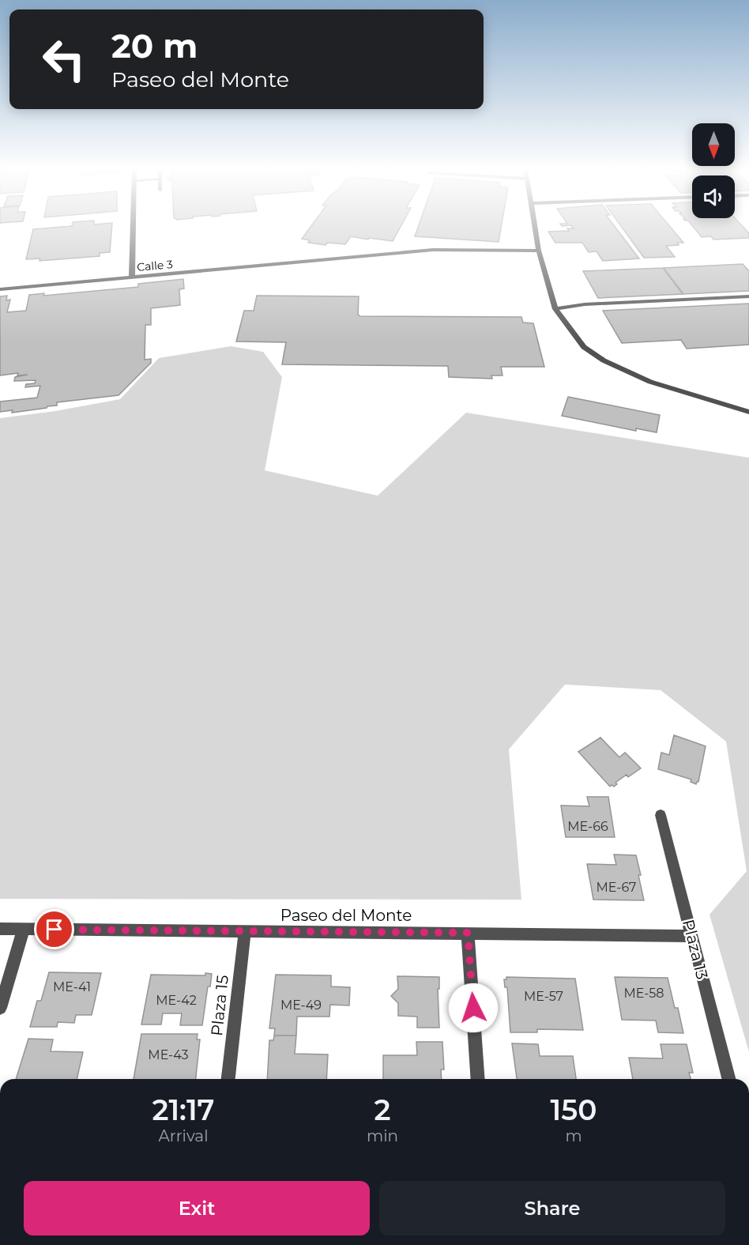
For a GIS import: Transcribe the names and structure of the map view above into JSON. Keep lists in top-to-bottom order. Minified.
{"streets":{"street":["Calle 3","Paseo del Monte","Plaza 13","Plaza 15"]},"crossings":[["Paseo del Monte","Plaza 13"],["Paseo del Monte","Plaza 15"]],"house_numbers":["ME-66","ME-67","ME-41","ME-58","ME-57","ME-42","ME-49","ME-43"],"north":"bottom","page":{"turn":["20 m","Paseo del Monte"],"eta":["21:17","Arrival","2","min","150","m"],"buttons":["Exit","Share"]}}
